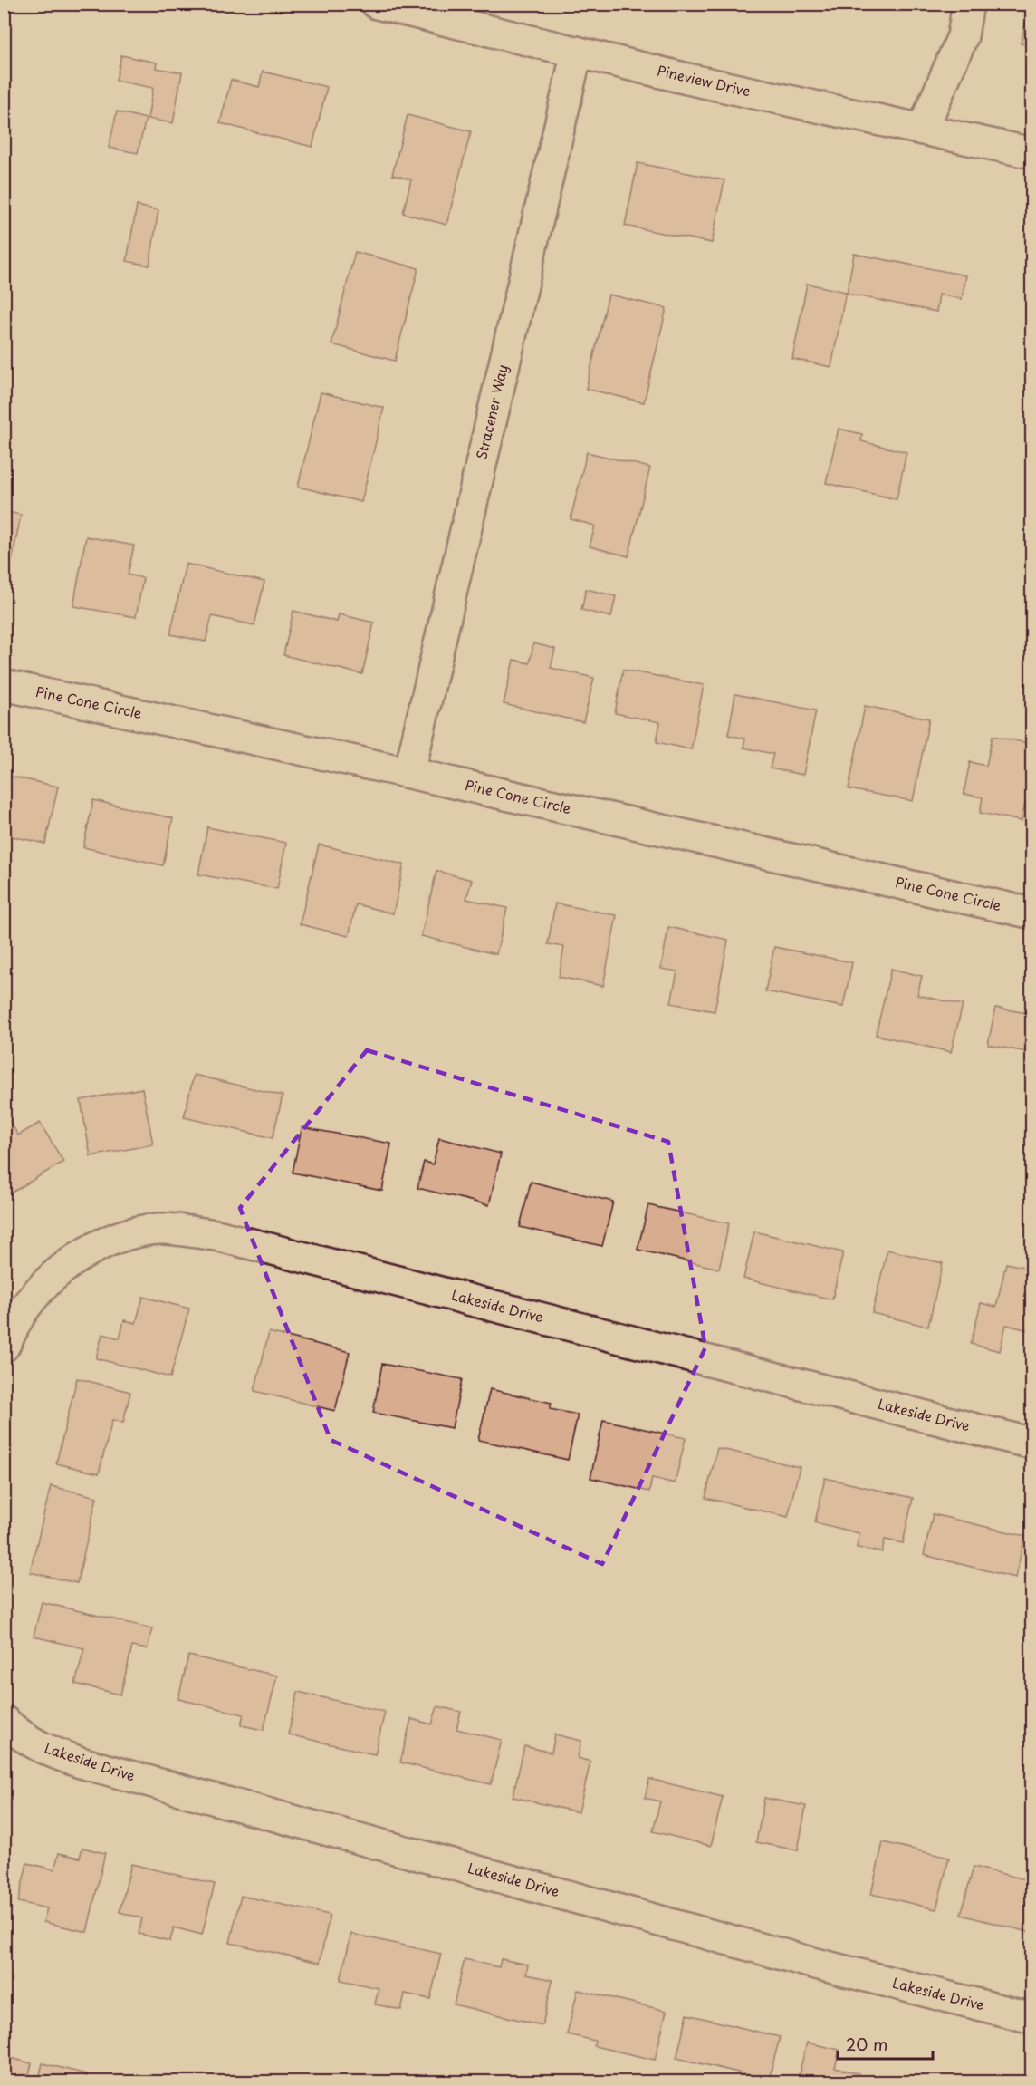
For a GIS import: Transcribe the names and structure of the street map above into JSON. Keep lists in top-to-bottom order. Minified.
{"streets":{"street":["Pineview Drive","Stracener Way","Pine Cone Circle","Lakeside Drive"]},"crossings":[["Pineview Drive","Stracener Way"],["Stracener Way","Pine Cone Circle"]],"scale_bar":"20 m"}
